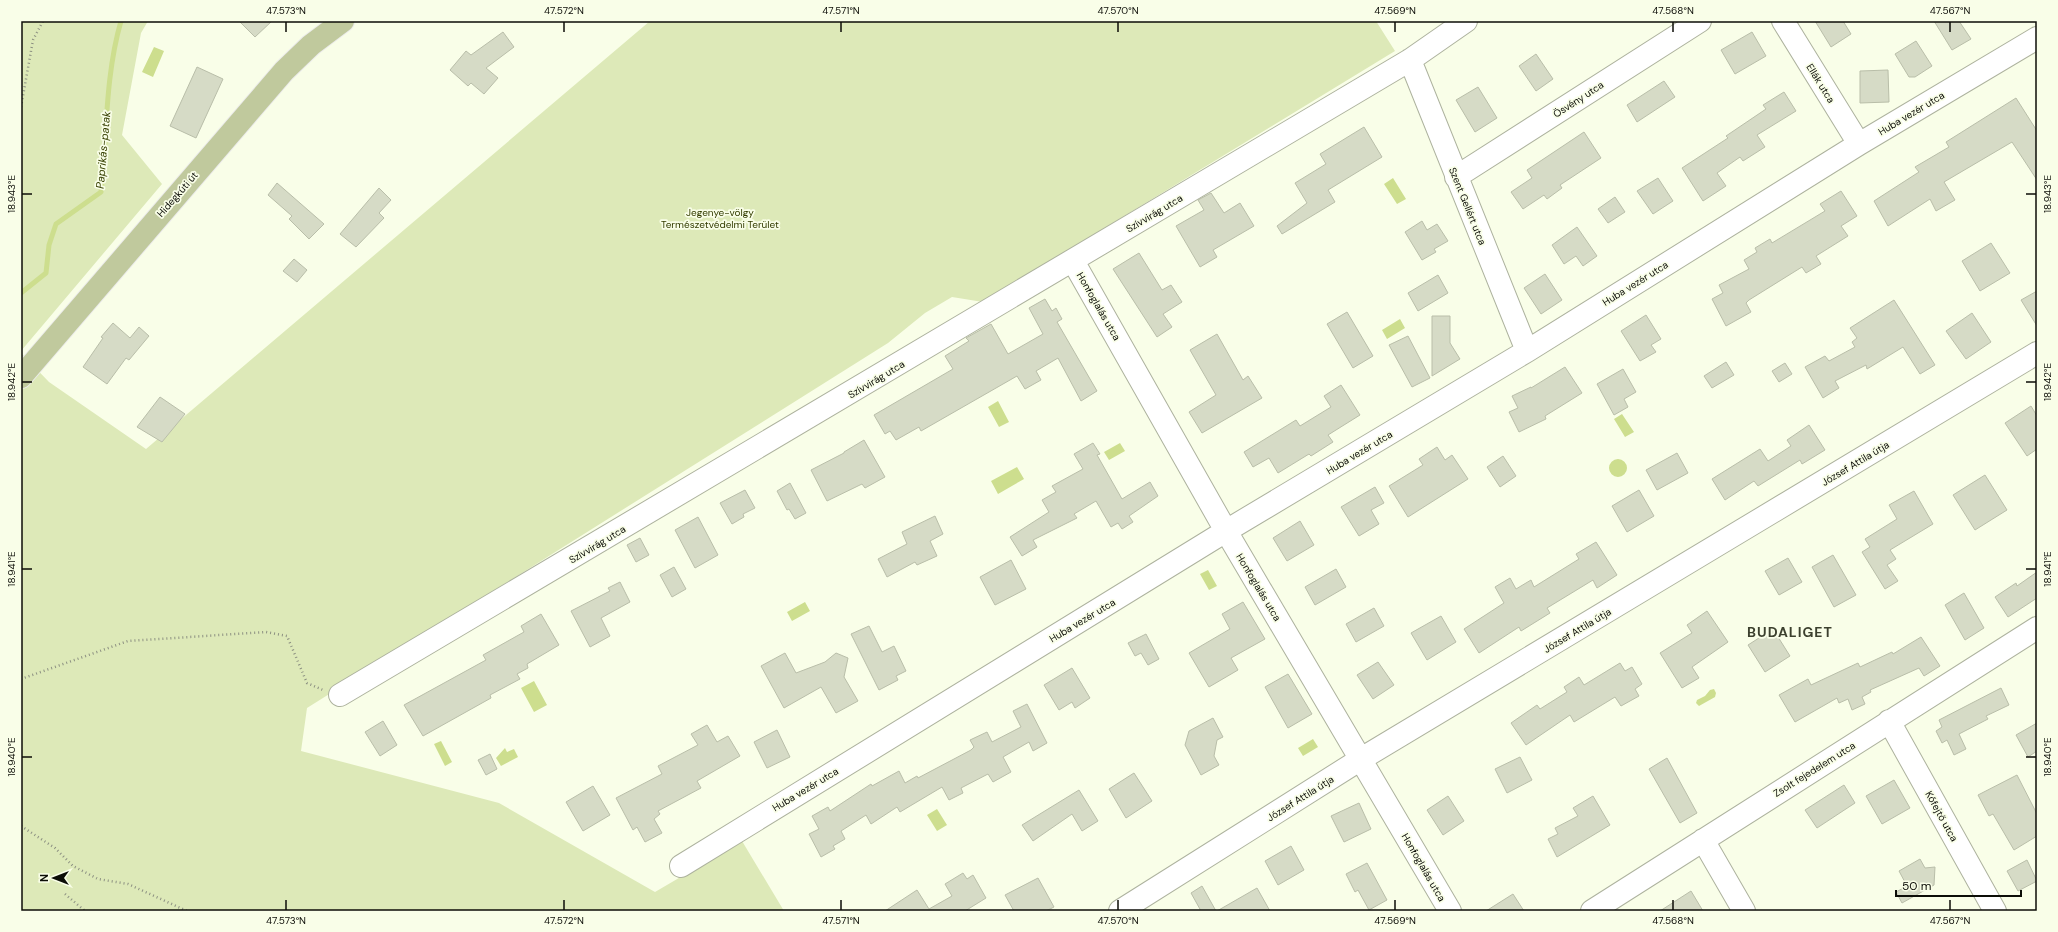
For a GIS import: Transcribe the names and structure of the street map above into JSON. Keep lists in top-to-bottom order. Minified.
{"streets":{"main road":["Hidegkúti út"],"street":["Ellák utca","Ösvény utca","Huba vezér utca","Szent Gellért utca","Szívvirág utca","Honfoglalás utca","József Attila útja","Zsolt fejedelem utca","Kőfejtő utca"]},"crossings":[["Ellák utca","Huba vezér utca"],["Ösvény utca","Szent Gellért utca"],["Huba vezér utca","Szent Gellért utca"],["Huba vezér utca","Honfoglalás utca"],["Szent Gellért utca","Szívvirág utca"],["Szívvirág utca","Honfoglalás utca"],["Honfoglalás utca","József Attila útja"],["Zsolt fejedelem utca","Kőfejtő utca"]],"districts":["BUDALIGET"],"water":["Paprikás-patak"],"parks":["Jegenye-völgy Természetvédelmi Terület"],"scale_bar":"50 m","north":"left","coordinates":["47.573°N","47.572°N","47.571°N","47.570°N","47.569°N","47.568°N","47.567°N","18.943°E","18.942°E","18.941°E","18.940°E"]}
